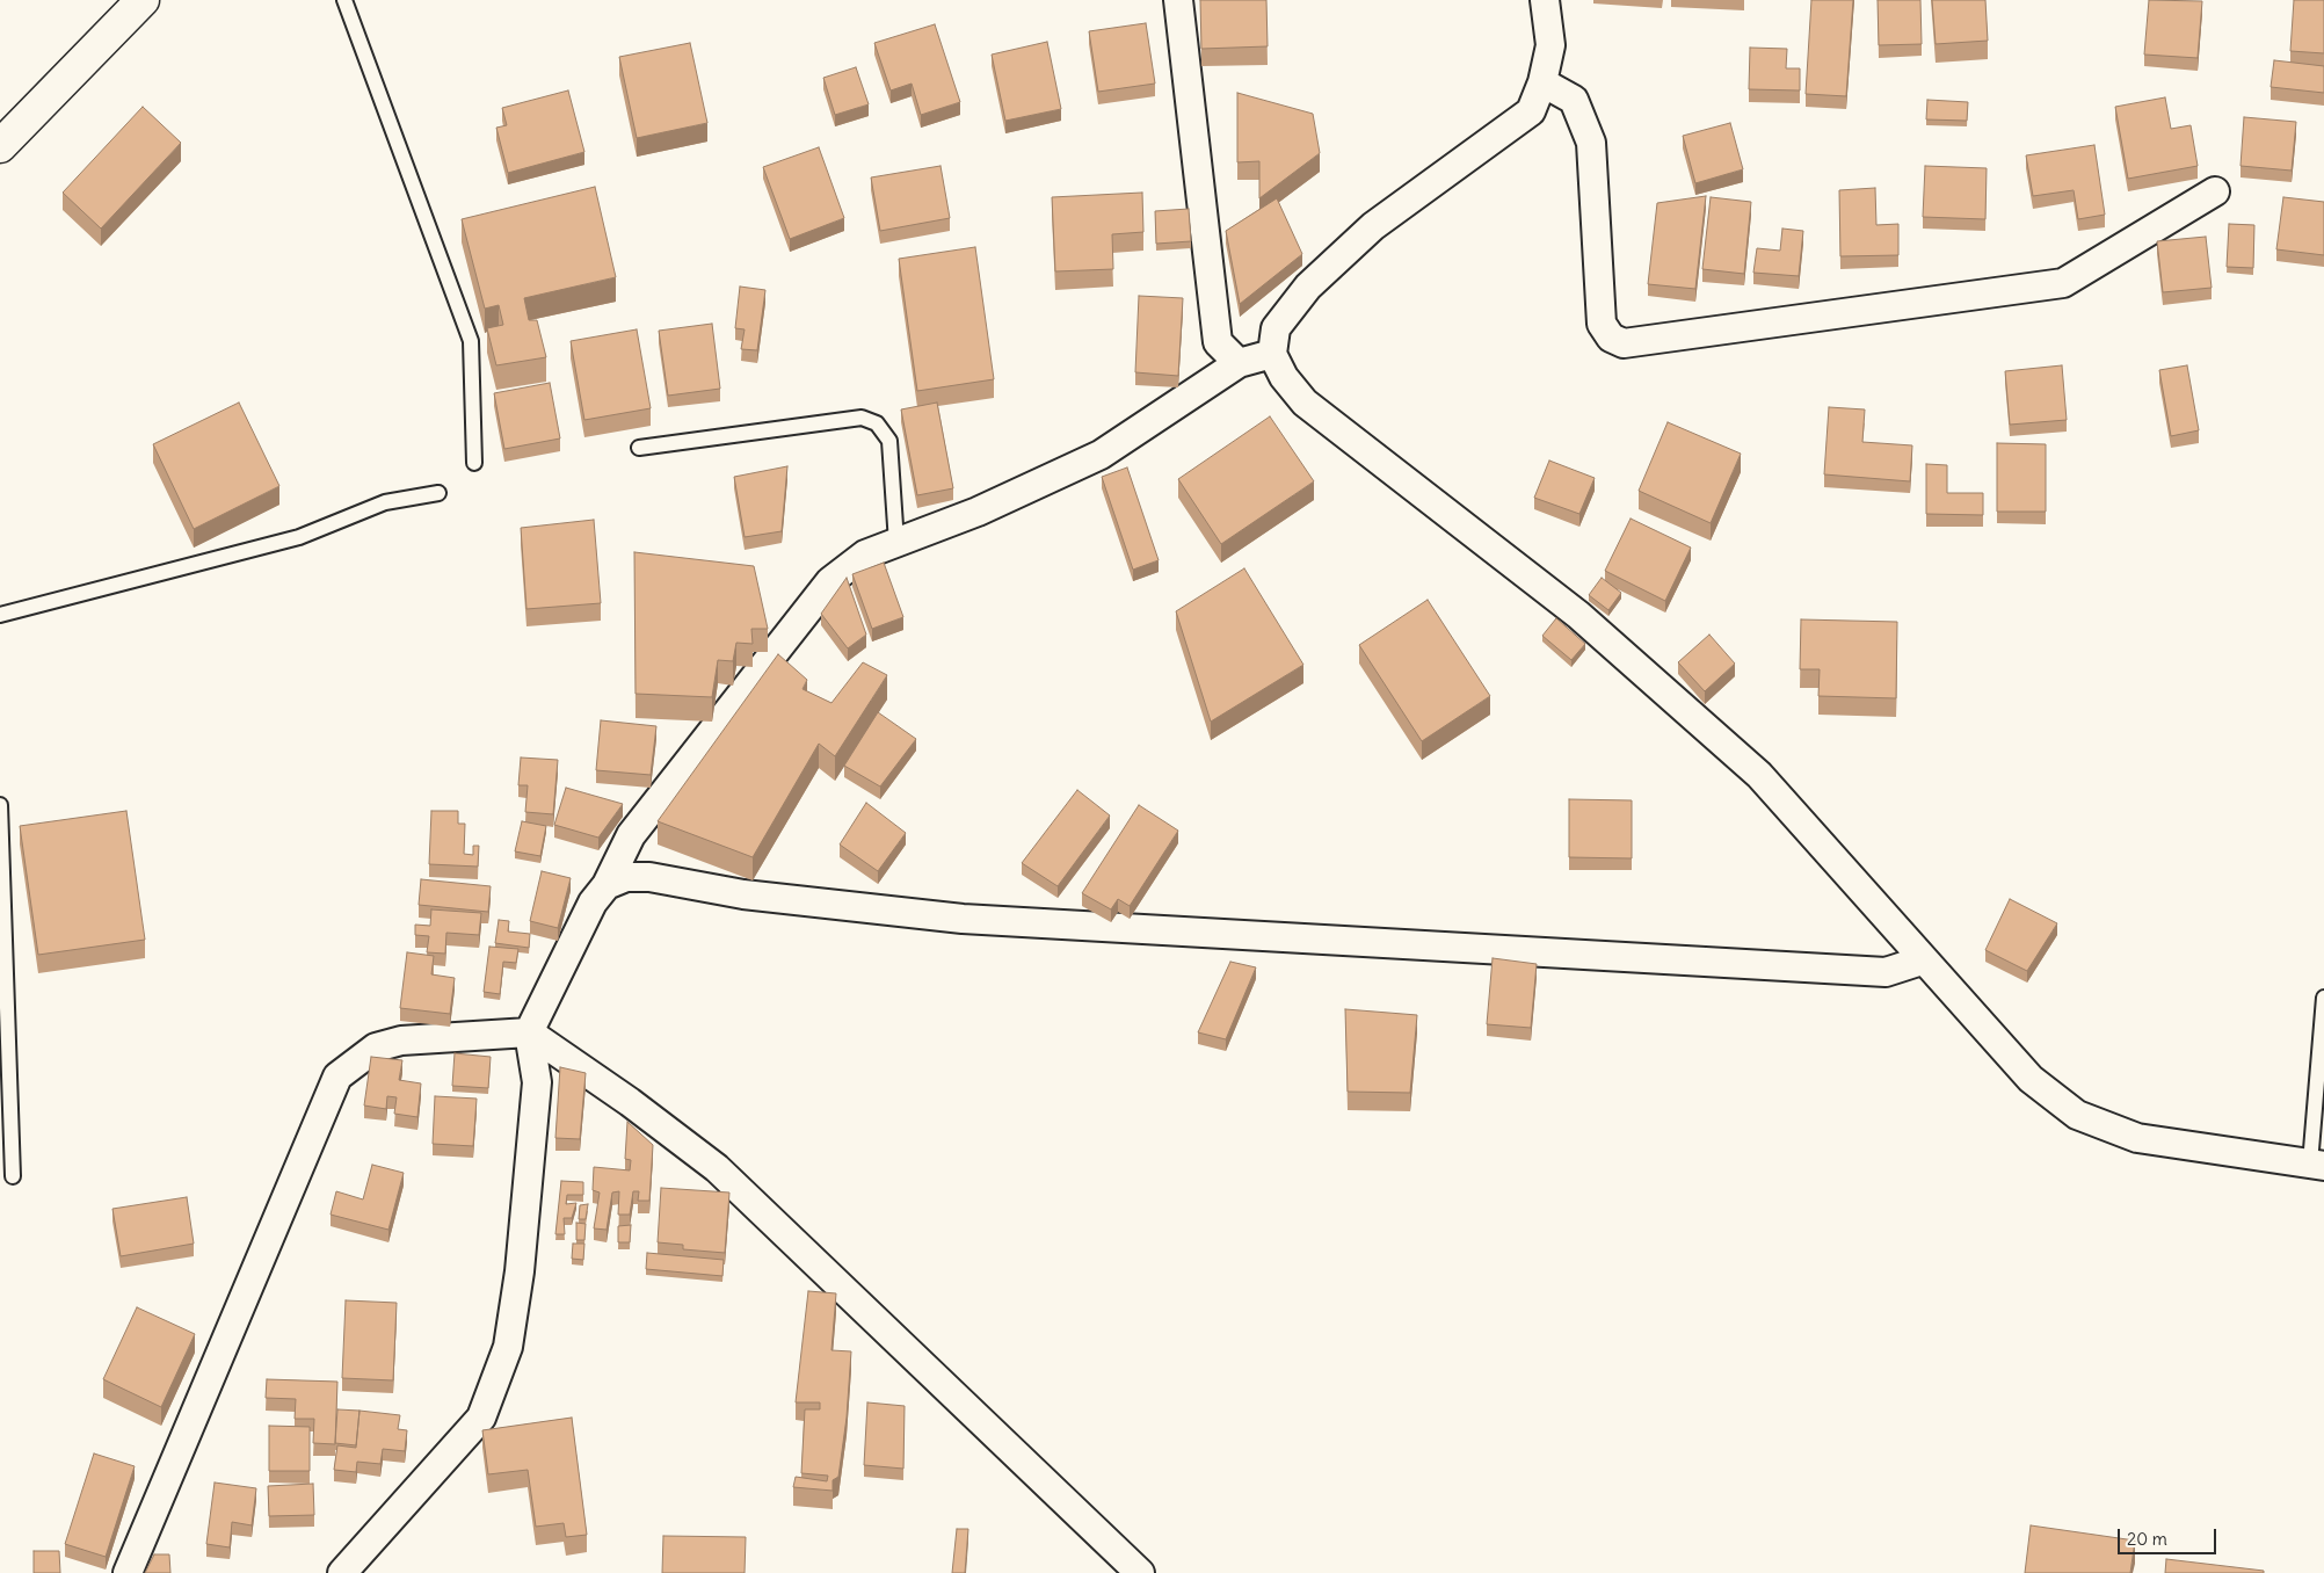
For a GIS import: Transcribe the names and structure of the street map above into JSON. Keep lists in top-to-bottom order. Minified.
{"scale_bar":"20 m"}
